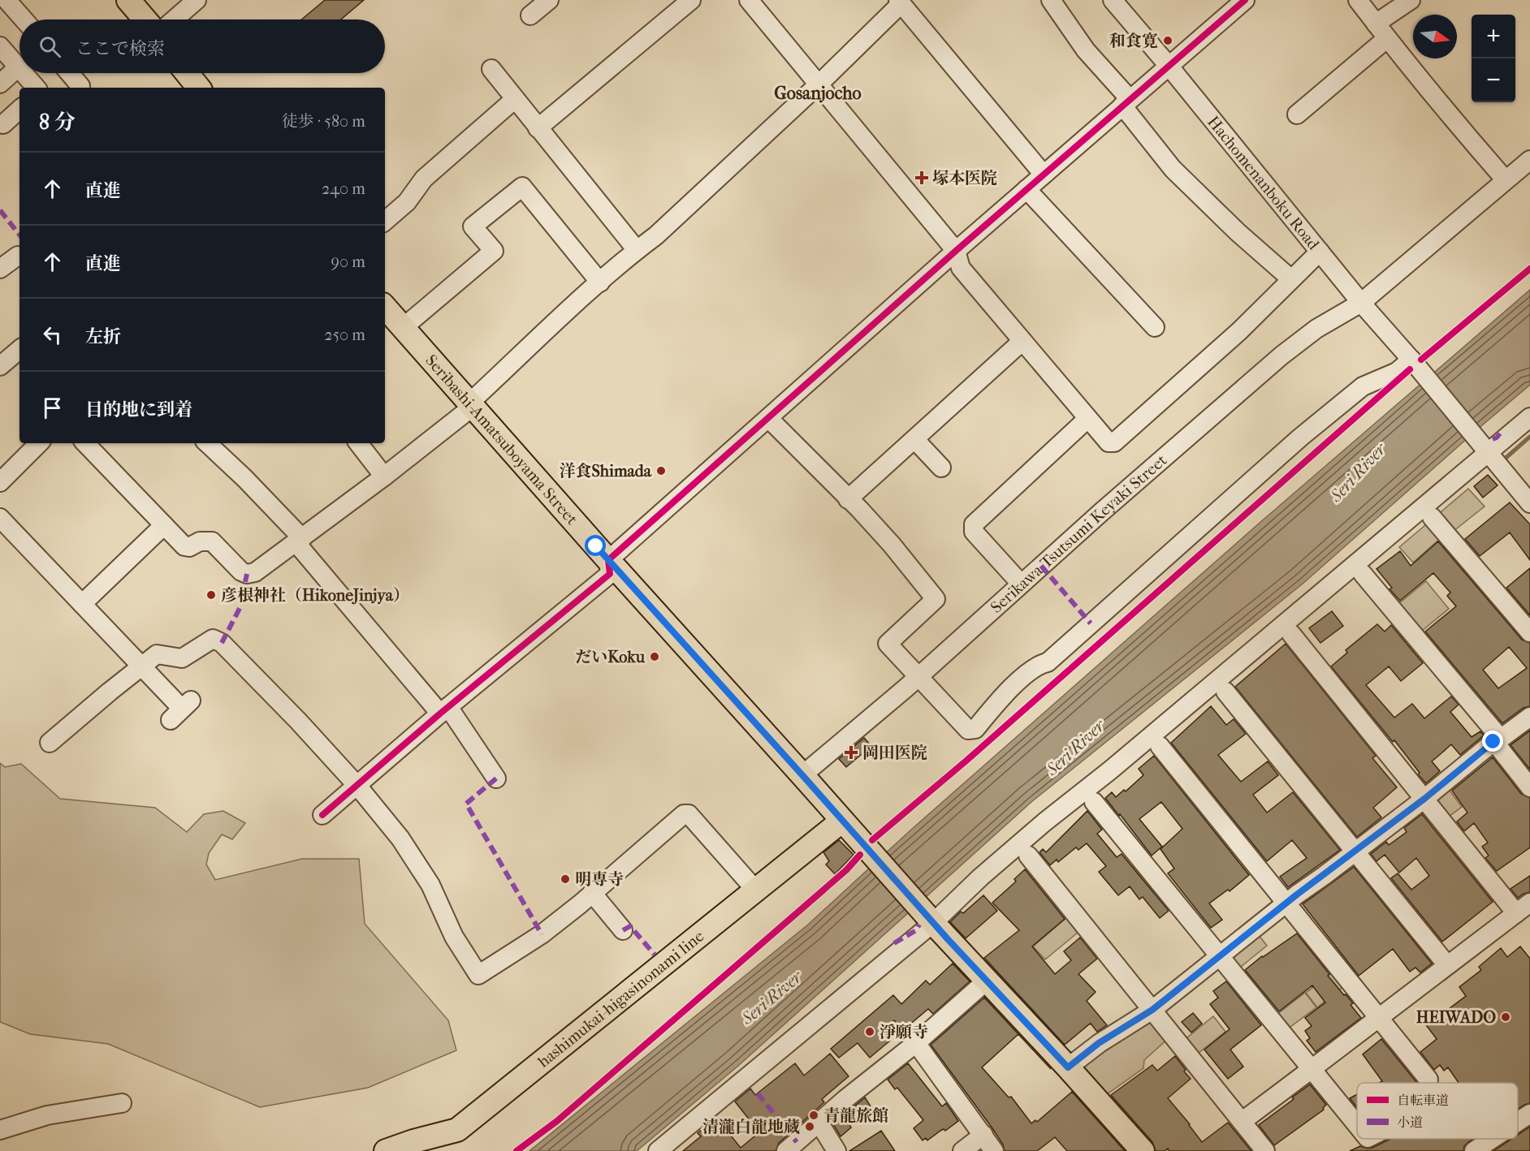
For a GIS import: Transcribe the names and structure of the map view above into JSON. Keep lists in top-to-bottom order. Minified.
{"streets":{"main road":["Seribashi-Amatsuboyama Street","hashimukai-higasinonami line"],"street":["Hachomenanboku Road","Serikawa Tsutsumi Keyaki Street"]},"crossings":[["Hachomenanboku Road","Serikawa Tsutsumi Keyaki Street"],["Seribashi-Amatsuboyama Street","Serikawa Tsutsumi Keyaki Street"],["Seribashi-Amatsuboyama Street","hashimukai-higasinonami line"]],"districts":["Gosanjocho"],"water":["Seri River"],"places":{"other":["和食寛","洋食Shimada","彦根神社（HikoneJinjya）","だいKoku","明専寺","HEIWADO","淨願寺","青龍旅館","清瀧白龍地蔵"],"health":["塚本医院","岡田医院"]},"legend":["自転車道","小道"],"north":"right","page":{"map_buttons":["+","−"],"search":"ここで検索","heading":["8 分","徒歩 · 580 m"],"list":[["直進","240 m"],["直進","90 m"],["左折","250 m"],"目的地に到着"]}}
